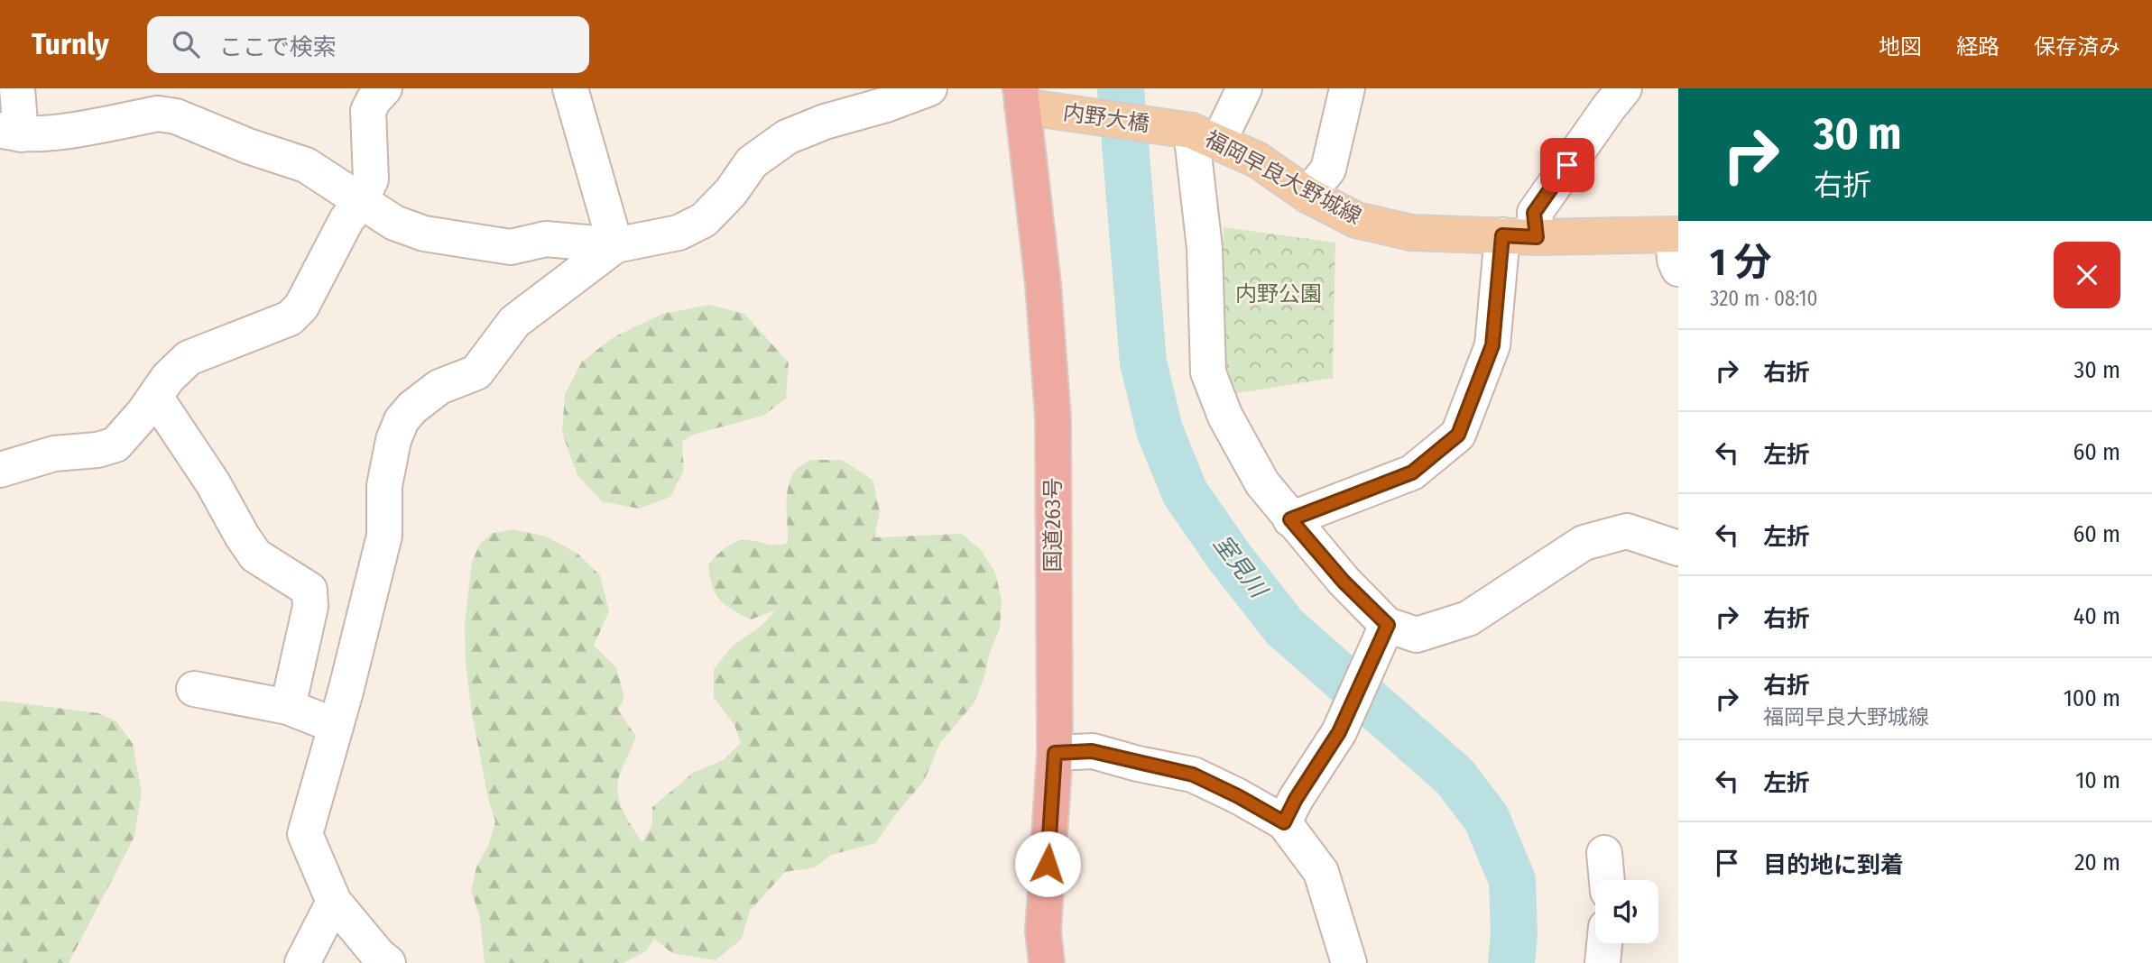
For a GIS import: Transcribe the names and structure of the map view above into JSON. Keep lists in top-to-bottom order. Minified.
{"streets":{"highway":["国道263号"],"main road":["内野大橋","福岡早良大野城線"]},"crossings":[["内野大橋","福岡早良大野城線"],["内野大橋","国道263号"]],"water":["室見川"],"parks":["内野公園"],"page":{"header":"Turnly","search":"ここで検索","nav":["地図","経路","保存済み"],"turn":["30 m","右折"],"heading":["1 分","320 m · 08:10"],"list":[{"name":"右折","value":"30 m"},{"name":"左折","value":"60 m"},{"name":"左折","value":"60 m"},{"name":"右折","value":"40 m"},{"name":"右折","note":"福岡早良大野城線","value":"100 m"},{"name":"左折","value":"10 m"},{"name":"目的地に到着","value":"20 m"}]}}
